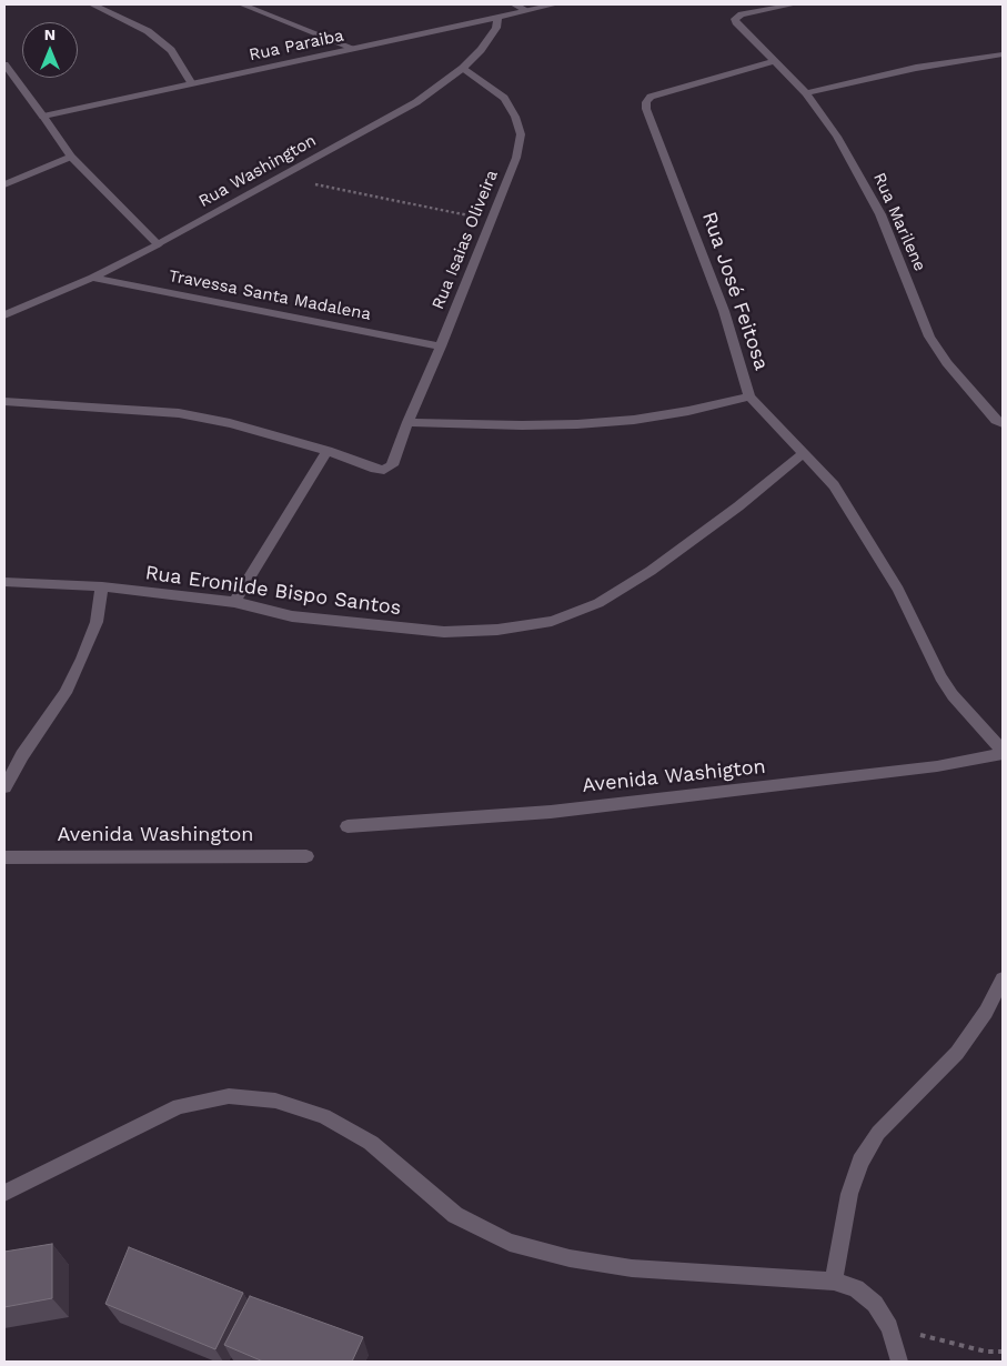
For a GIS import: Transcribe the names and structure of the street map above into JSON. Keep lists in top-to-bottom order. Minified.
{"streets":{"street":["Rua Paraiba","Rua Washington","Rua Marilene","Rua Isaias Oliveira","Rua José Feitosa","Travessa Santa Madalena","Rua Eronilde Bispo Santos","Avenida Washigton","Avenida Washington"]},"crossings":[["Rua Paraiba","Rua Washington"],["Rua Washington","Rua Isaias Oliveira"],["Rua Washington","Travessa Santa Madalena"],["Rua Marilene","Rua José Feitosa"],["Rua Isaias Oliveira","Rua José Feitosa"],["Rua Isaias Oliveira","Travessa Santa Madalena"]],"north":"top"}
